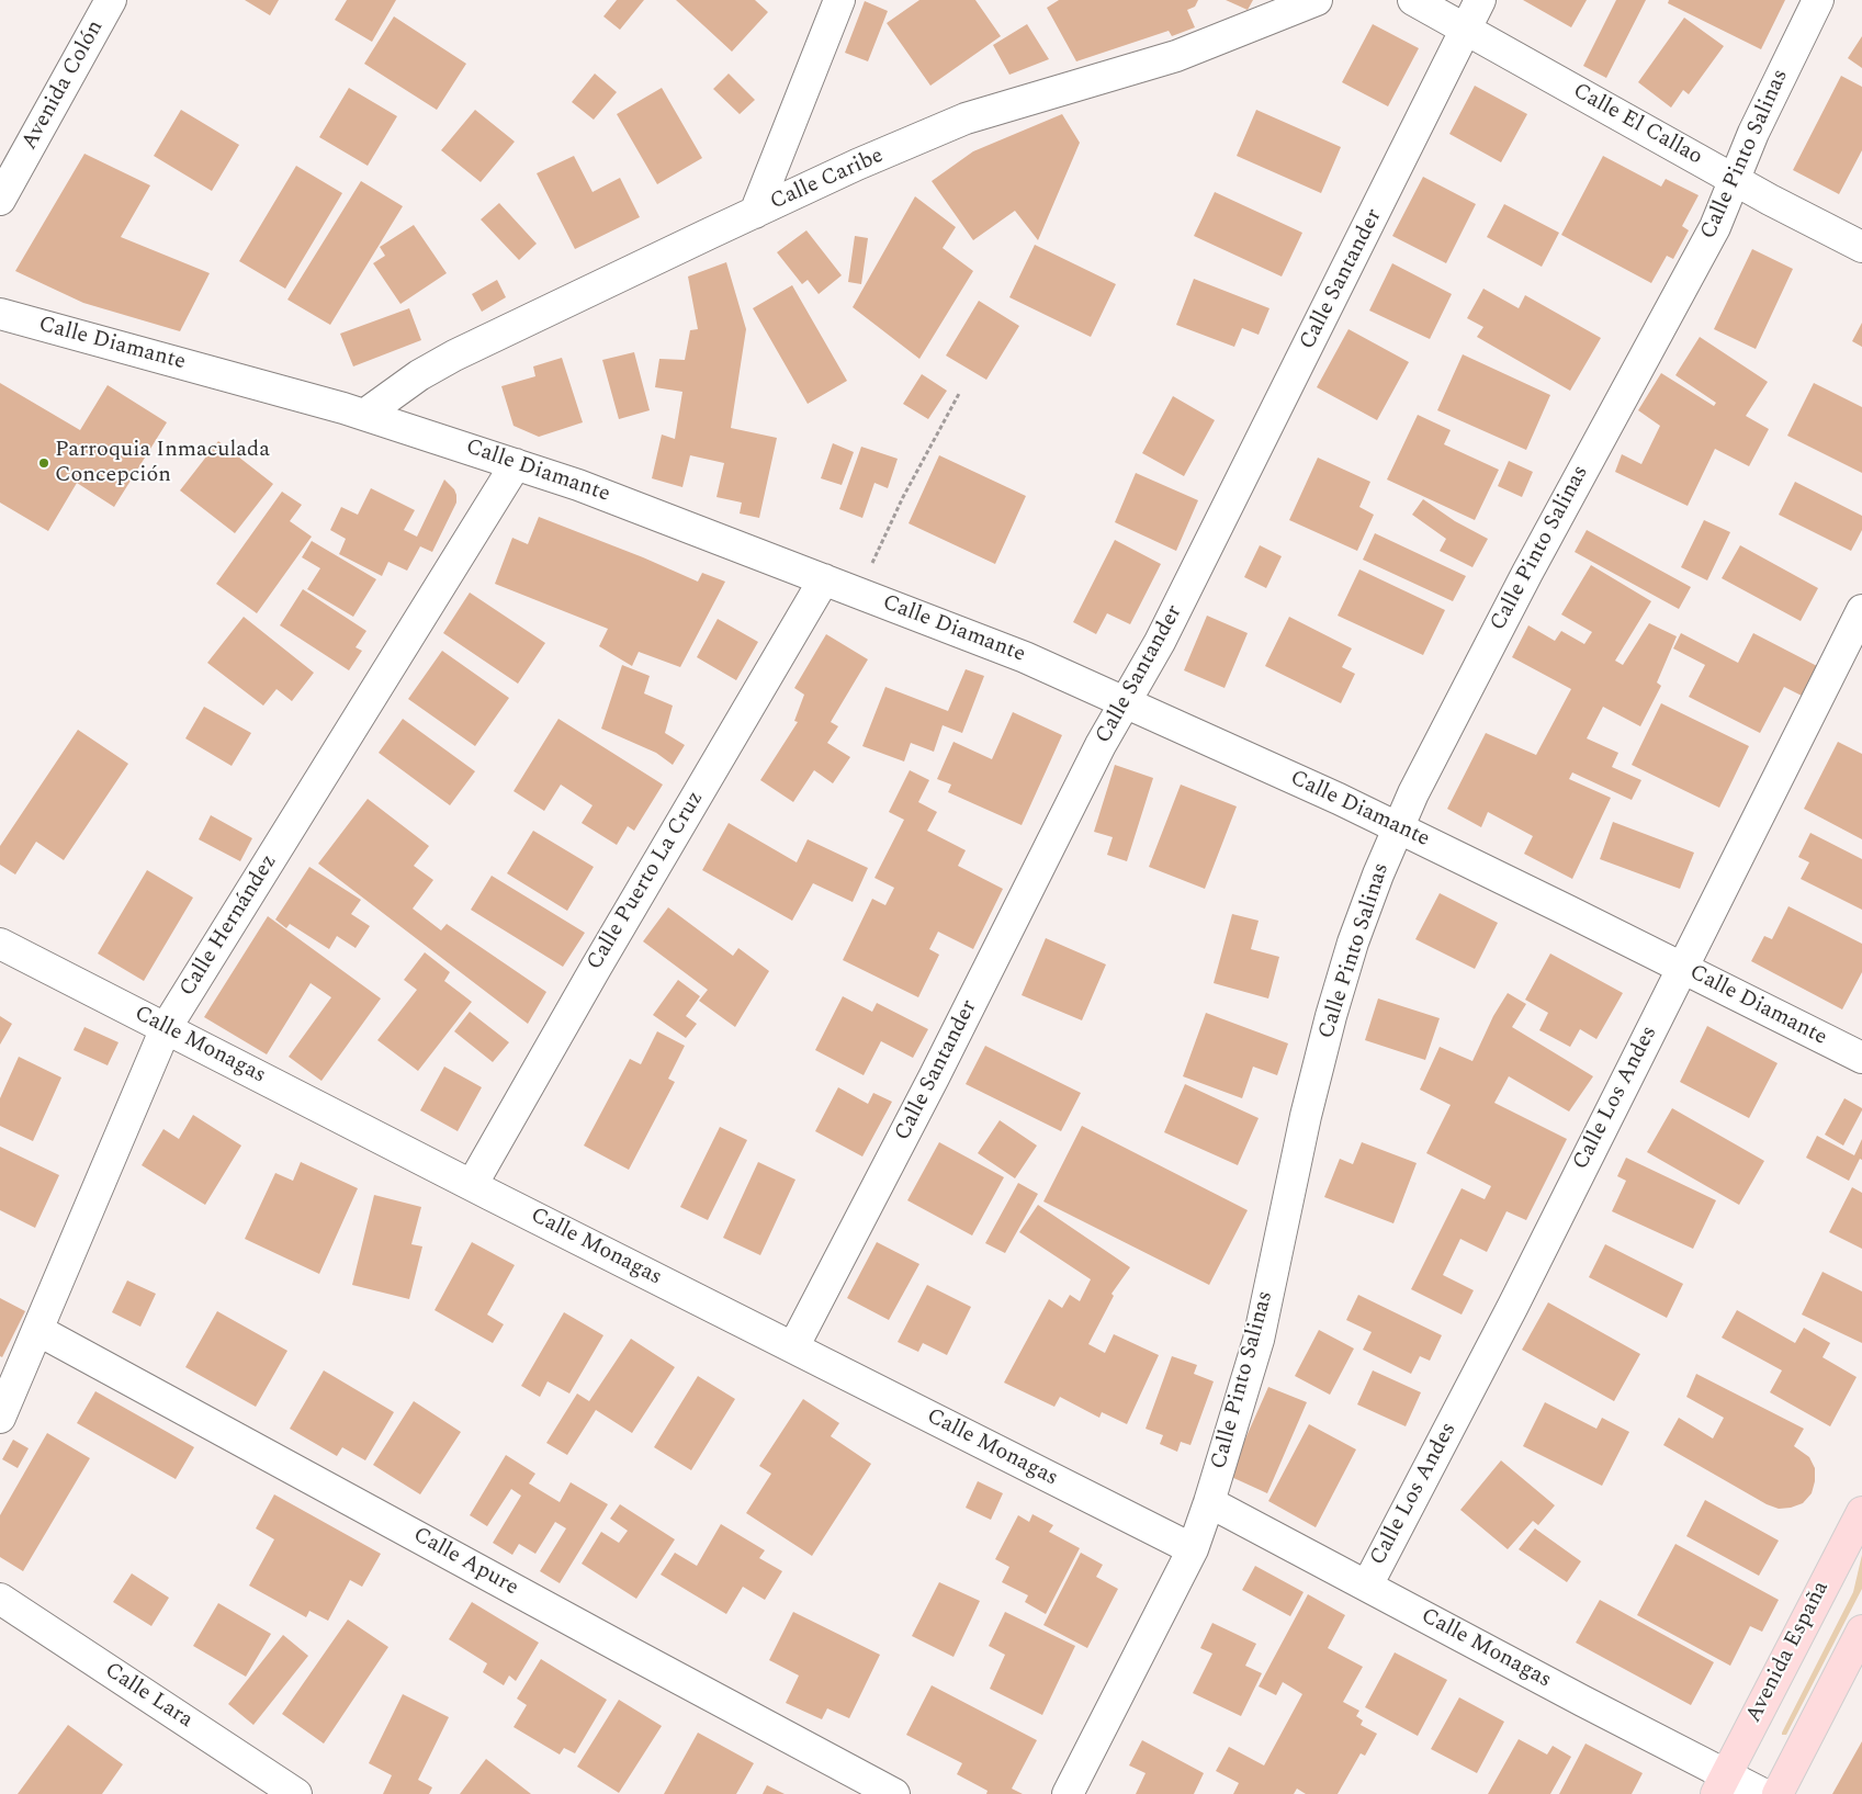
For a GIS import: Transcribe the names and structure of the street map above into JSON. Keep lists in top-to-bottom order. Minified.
{"streets":{"main road":["Avenida España"],"street":["Avenida Colón","Calle El Callao","Calle Pinto Salinas","Calle Caribe","Calle Santander","Calle Diamante","Calle Puerto La Cruz","Calle Hernández","Calle Monagas","Calle Los Andes","Calle Apure","Calle Lara"]},"crossings":[["Calle El Callao","Calle Pinto Salinas"],["Calle El Callao","Calle Santander"],["Calle Pinto Salinas","Calle Diamante"],["Calle Pinto Salinas","Calle Monagas"],["Calle Caribe","Calle Diamante"],["Calle Santander","Calle Diamante"],["Calle Santander","Calle Monagas"],["Calle Diamante","Calle Puerto La Cruz"],["Calle Diamante","Calle Hernández"],["Calle Diamante","Calle Los Andes"],["Calle Puerto La Cruz","Calle Monagas"],["Calle Hernández","Calle Monagas"],["Calle Hernández","Calle Apure"],["Calle Monagas","Calle Los Andes"],["Calle Monagas","Avenida España"]],"places":["Parroquia Inmaculada Concepción"]}
